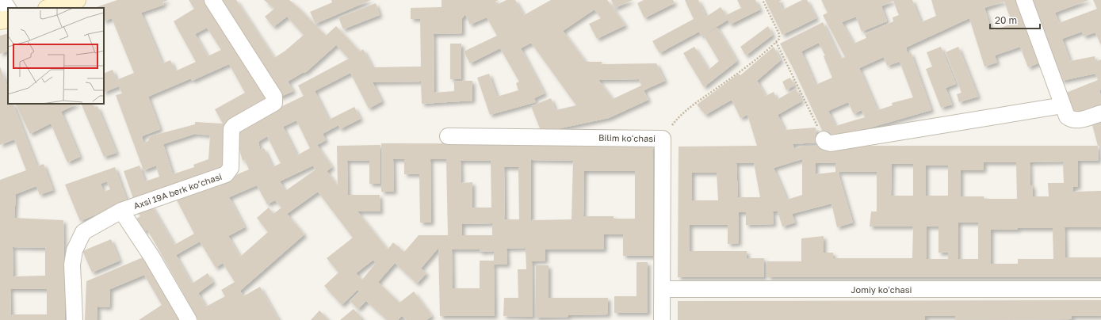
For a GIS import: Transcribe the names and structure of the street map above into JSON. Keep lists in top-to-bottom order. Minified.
{"streets":{"street":["Bilim koʻchasi","Аxsi 19А berk koʼchasi","Jomiy koʻchasi"]},"crossings":[["Bilim koʻchasi","Jomiy koʻchasi"]],"scale_bar":"20 m"}
